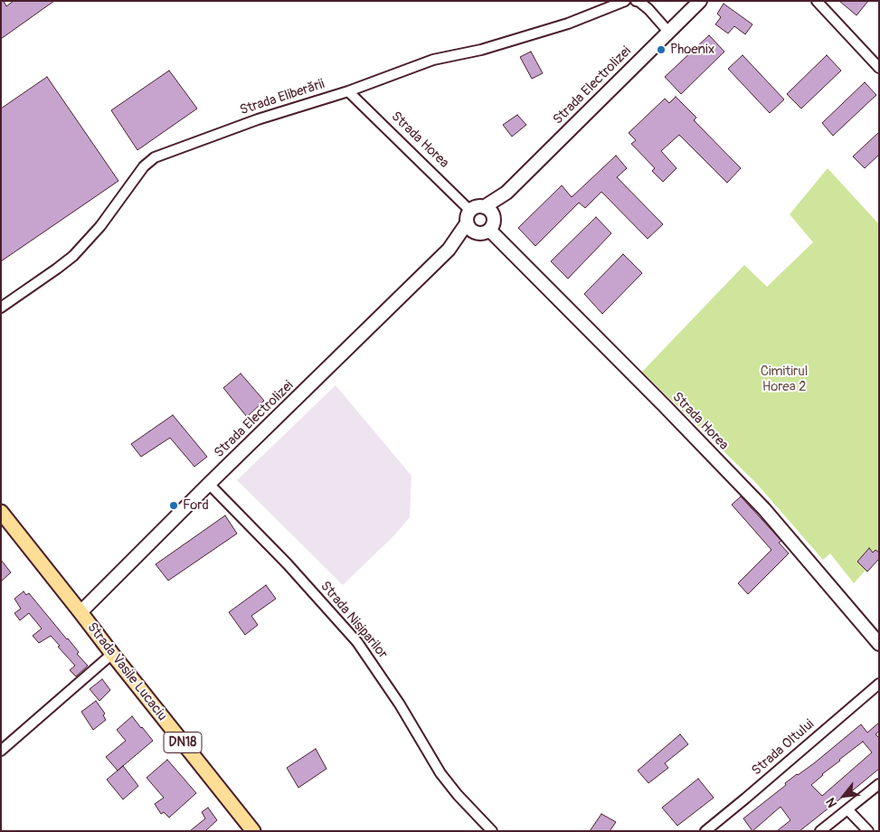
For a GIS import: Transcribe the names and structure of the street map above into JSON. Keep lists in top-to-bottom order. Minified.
{"streets":{"main road":["Strada Vasile Lucaciu","DN18"],"street":["Strada Electrolizei","Strada Eliberării","Strada Horea","Strada Nisiparilor","Strada Oltului"]},"crossings":[["Strada Electrolizei","Strada Horea"],["Strada Electrolizei","Strada Nisiparilor"],["Strada Electrolizei","Strada Vasile Lucaciu"],["Strada Eliberării","Strada Horea"]],"parks":["Cimitirul Horea 2"],"places":["Phoenix","Ford"],"north":"bottom left"}
